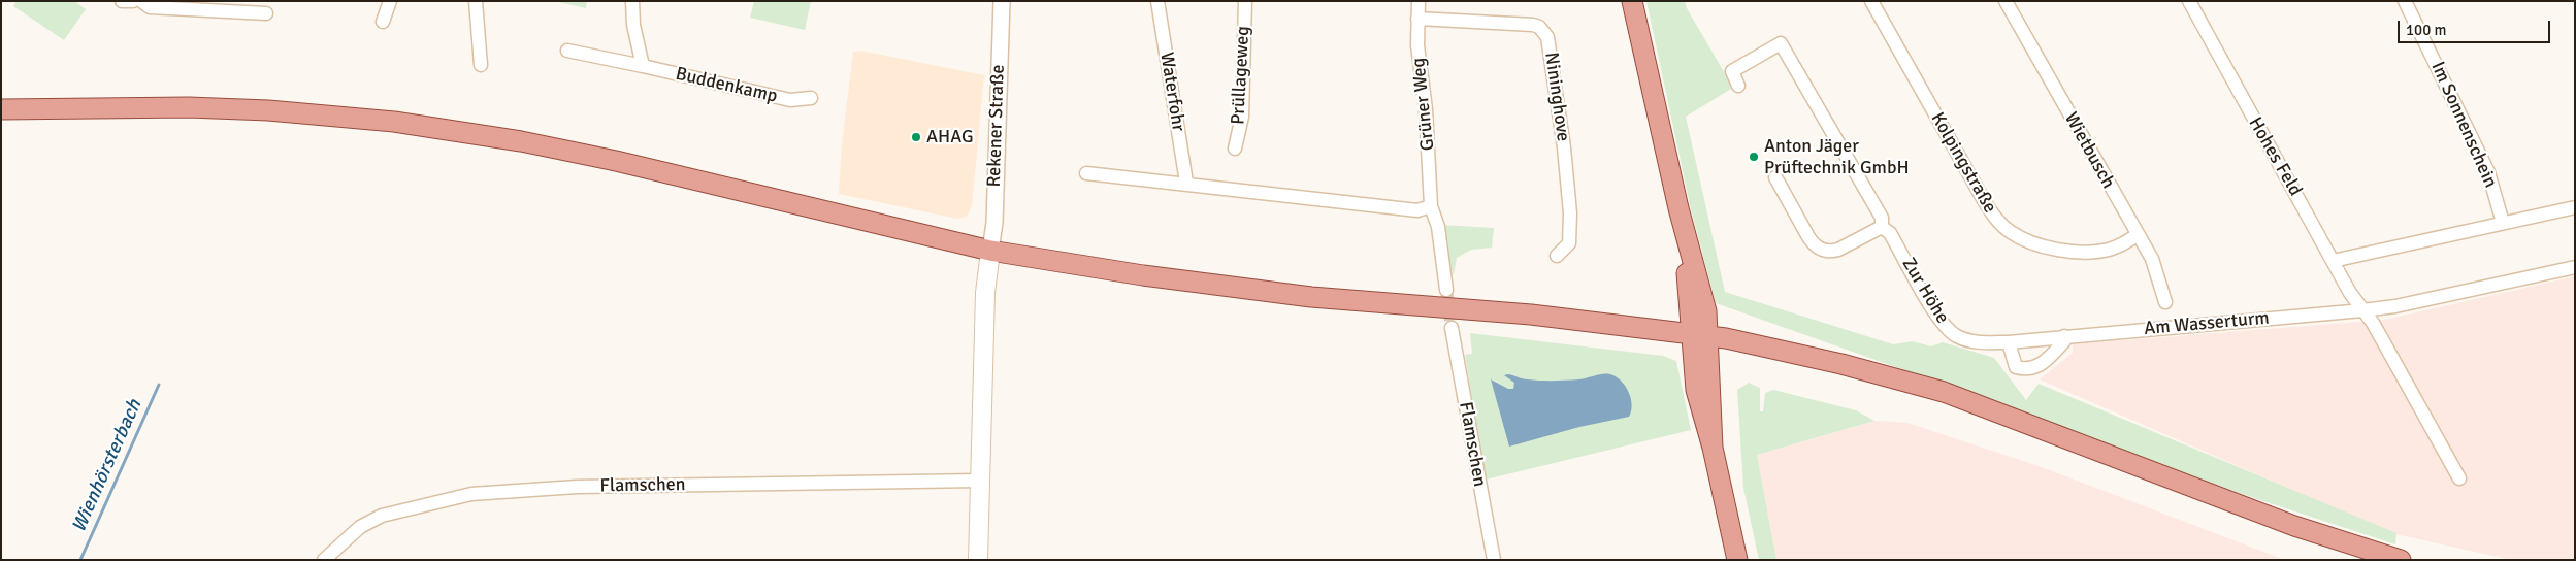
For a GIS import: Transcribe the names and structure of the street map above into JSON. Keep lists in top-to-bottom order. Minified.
{"streets":{"street":["Prüllageweg","Buddenkamp","Waterfohr","Nininghove","Grüner Weg","Im Sonnenschein","Rekener Straße","Wietbusch","Hohes Feld","Kolpingstraße","Zur Höhe","Am Wasserturm","Flamschen"]},"crossings":[["Nininghove","Grüner Weg"],["Wietbusch","Kolpingstraße"],["Hohes Feld","Am Wasserturm"],["Zur Höhe","Am Wasserturm"]],"water":["Wienhörsterbach"],"places":["AHAG","Anton Jäger Prüftechnik GmbH"],"scale_bar":"100 m"}
